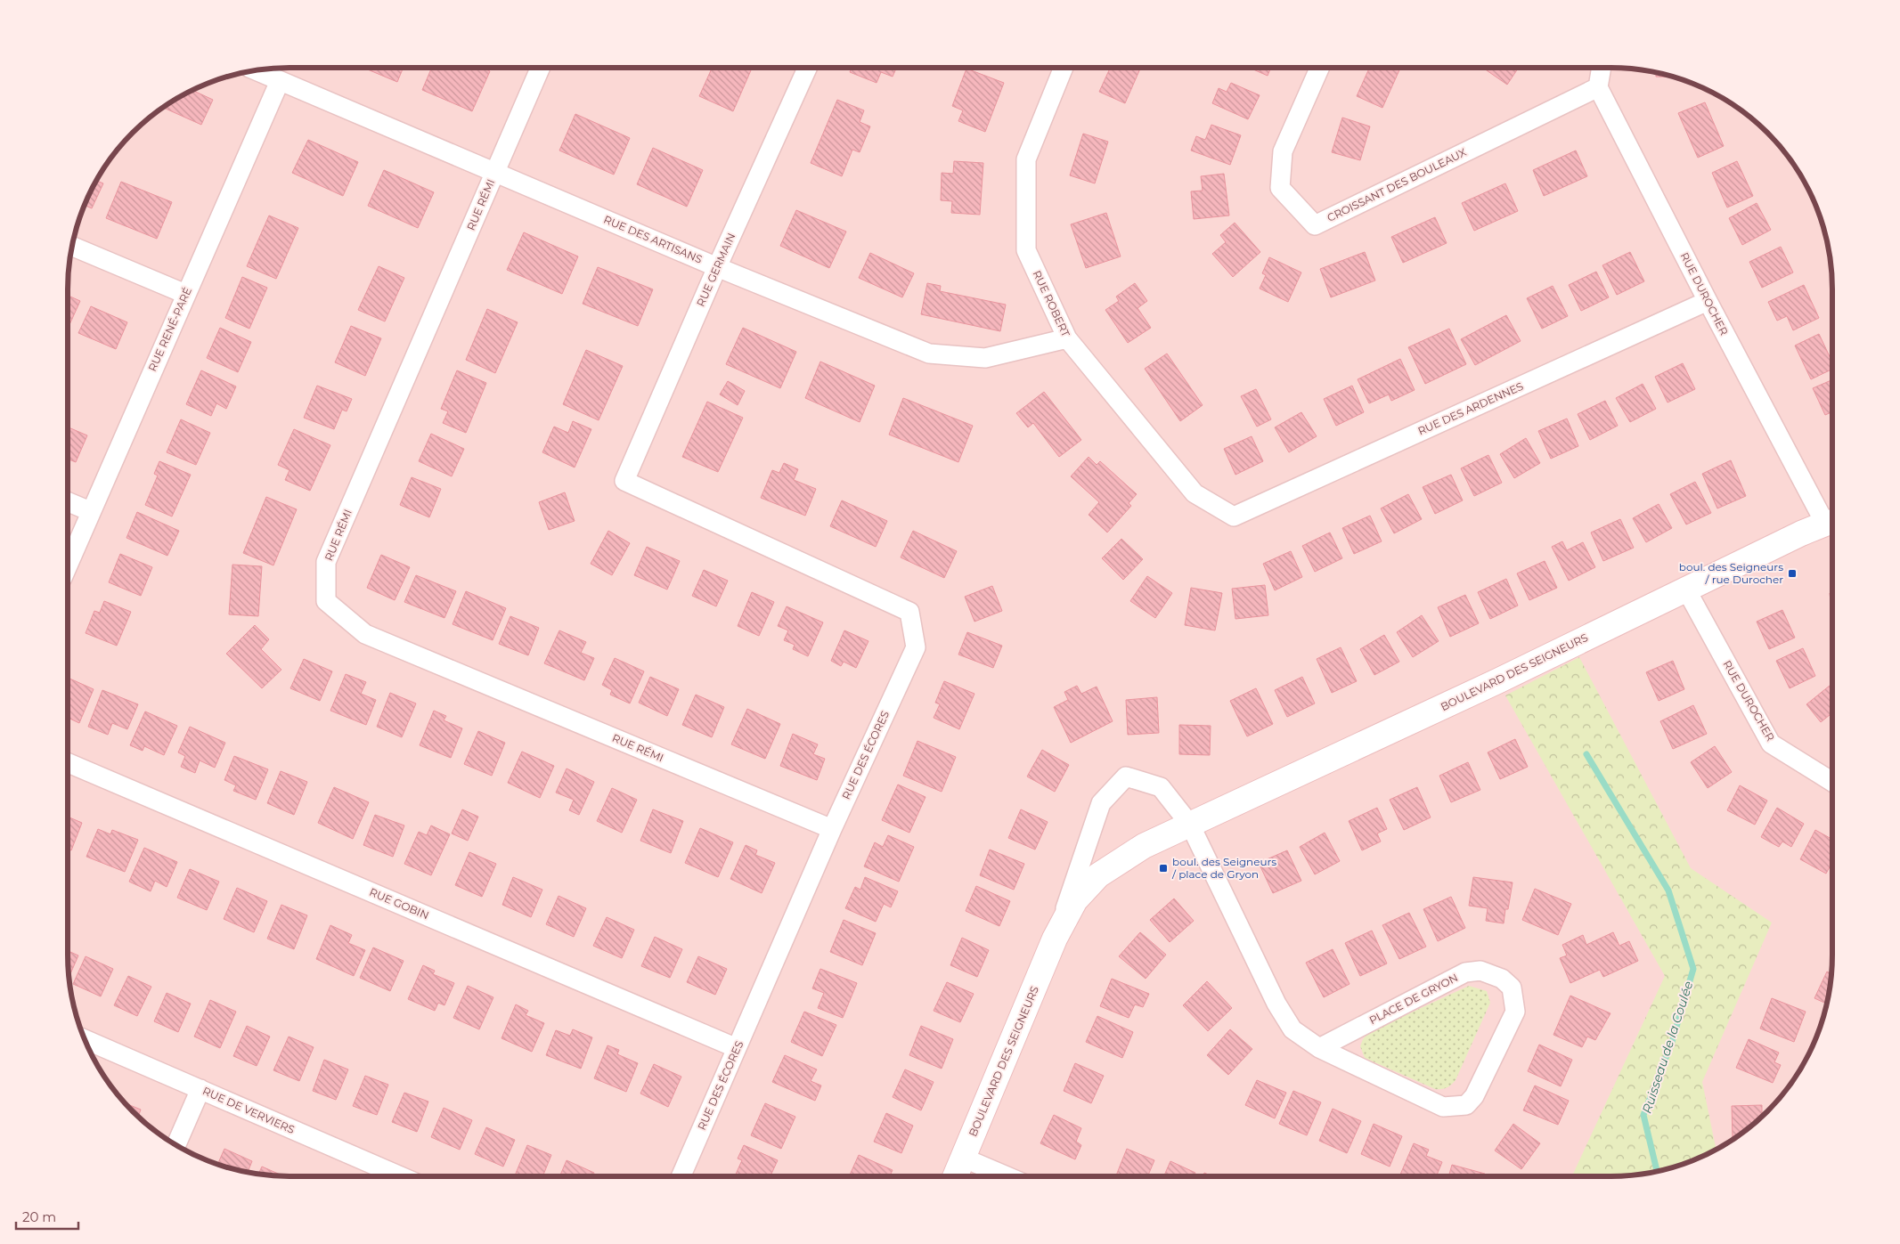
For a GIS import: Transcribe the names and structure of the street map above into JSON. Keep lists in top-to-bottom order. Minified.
{"streets":{"street":["CROISSANT DES BOULEAUX","RUE RÉMI","RUE DES ARTISANS","RUE GERMAIN","RUE DUROCHER","RUE ROBERT","RUE RENÉ-PARÉ","RUE DES ARDENNES","BOULEVARD DES SEIGNEURS","RUE DES ÉCORES","RUE GOBIN","PLACE DE GRYON","RUE DE VERVIERS"]},"crossings":[["CROISSANT DES BOULEAUX","RUE DUROCHER"],["RUE RÉMI","RUE DES ARTISANS"],["RUE RÉMI","RUE DES ÉCORES"],["RUE DES ARTISANS","RUE GERMAIN"],["RUE DES ARTISANS","RUE ROBERT"],["RUE DES ARTISANS","RUE RENÉ-PARÉ"],["RUE GERMAIN","RUE DES ÉCORES"],["RUE DUROCHER","RUE DES ARDENNES"],["RUE DUROCHER","BOULEVARD DES SEIGNEURS"],["RUE ROBERT","RUE DES ARDENNES"],["BOULEVARD DES SEIGNEURS","PLACE DE GRYON"],["RUE DES ÉCORES","RUE GOBIN"]],"water":["Ruisseau de la Coulée"],"places":{"transit":["boul. des Seigneurs / rue Durocher","boul. des Seigneurs / place de Gryon"]},"scale_bar":"20 m"}
